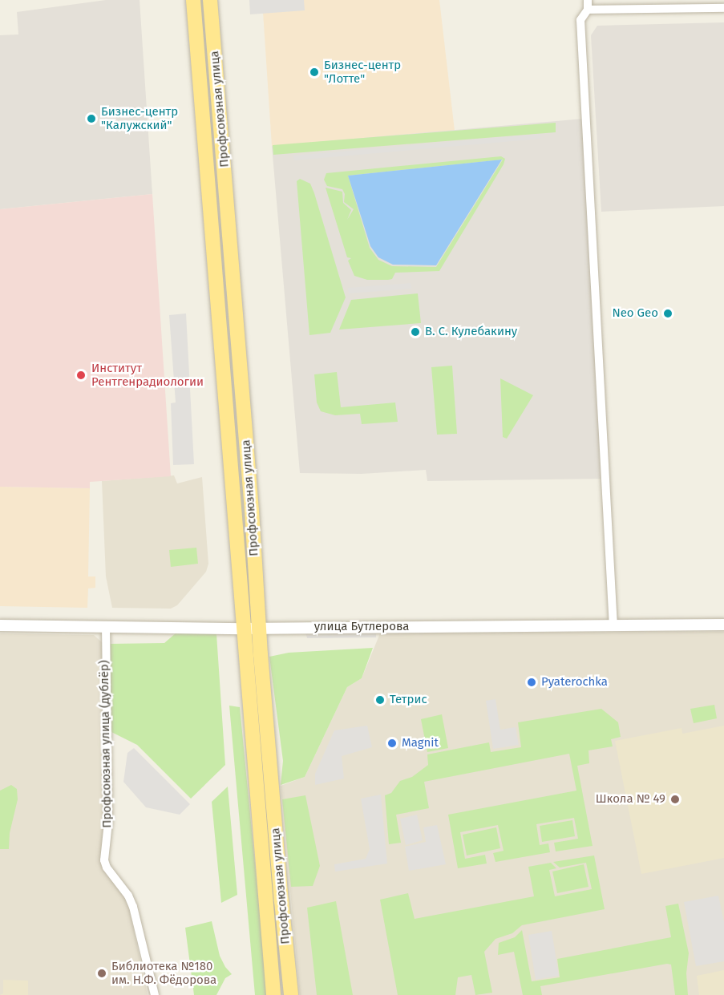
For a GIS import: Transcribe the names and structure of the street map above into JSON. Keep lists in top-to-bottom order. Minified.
{"streets":{"main road":["Профсоюзная улица"],"street":["улица Бутлерова","Профсоюзная улица (дублёр)"]},"crossings":[["Профсоюзная улица","улица Бутлерова"],["улица Бутлерова","Профсоюзная улица (дублёр)"]],"places":["Бизнес-центр \"Лотте\"","Бизнес-центр \"Калужский\"","Neo Geo","В. С. Кулебакину","Институт Рентгенрадиологии","Pyaterochka","Тетрис","Magnit","Школа № 49","Библиотека №180 им. Н.Ф. Фёдорова"]}
